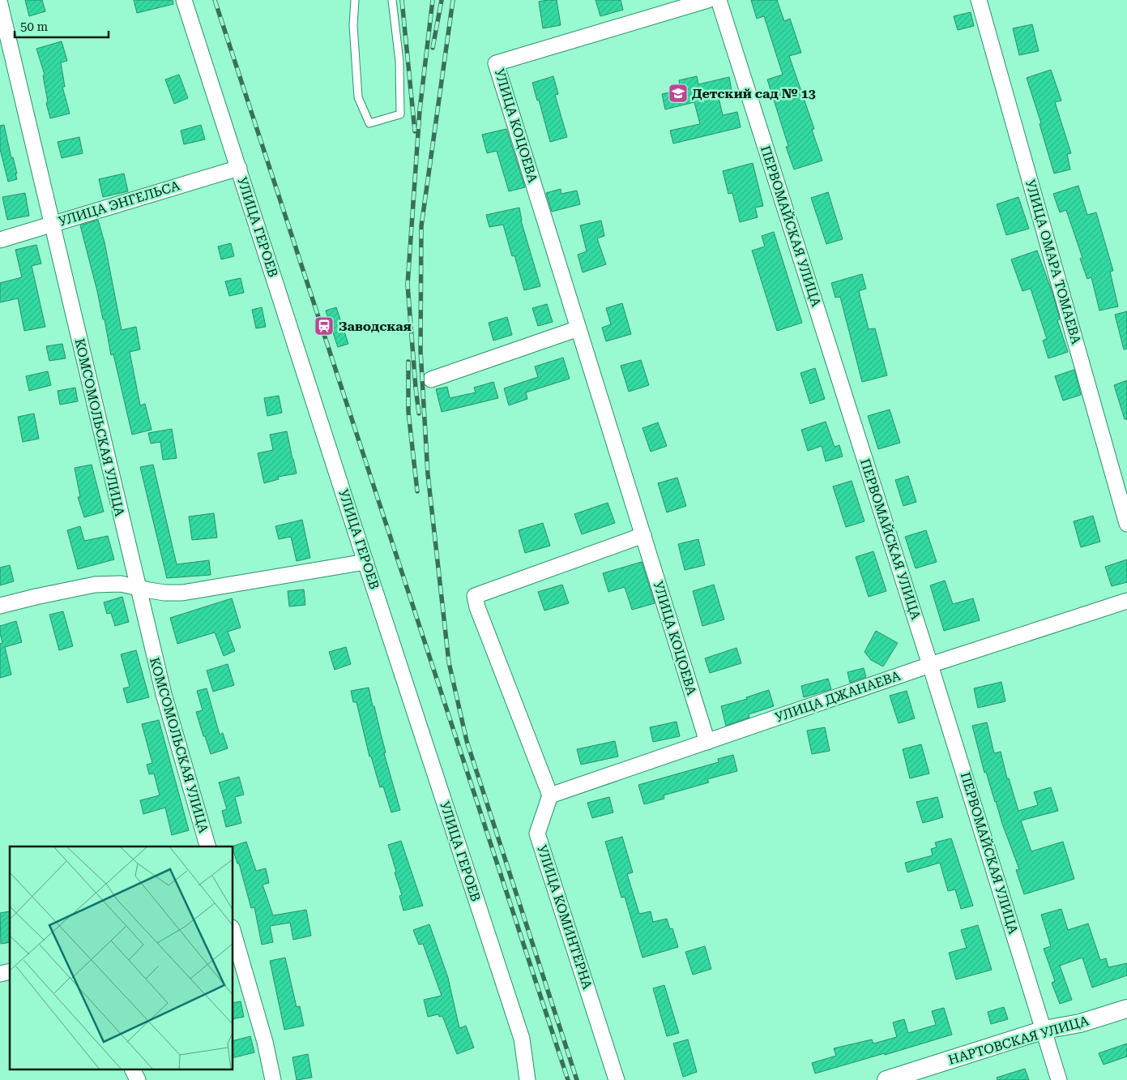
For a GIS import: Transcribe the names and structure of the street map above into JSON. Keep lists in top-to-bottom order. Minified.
{"streets":{"street":["УЛИЦА КОЦОЕВА","УЛИЦА ЭНГЕЛЬСА","ПЕРВОМАЙСКАЯ УЛИЦА","УЛИЦА ГЕРОЕВ","УЛИЦА ОМАРА ТОМАЕВА","КОМСОМОЛЬСКАЯ УЛИЦА","УЛИЦА ДЖАНАЕВА","УЛИЦА КОМИНТЕРНА","НАРТОВСКАЯ УЛИЦА"]},"crossings":[["УЛИЦА КОЦОЕВА","УЛИЦА ДЖАНАЕВА"],["УЛИЦА ЭНГЕЛЬСА","УЛИЦА ГЕРОЕВ"],["УЛИЦА ЭНГЕЛЬСА","КОМСОМОЛЬСКАЯ УЛИЦА"],["ПЕРВОМАЙСКАЯ УЛИЦА","УЛИЦА ДЖАНАЕВА"],["ПЕРВОМАЙСКАЯ УЛИЦА","НАРТОВСКАЯ УЛИЦА"],["УЛИЦА ДЖАНАЕВА","УЛИЦА КОМИНТЕРНА"]],"places":{"school or university":["Детский сад № 13"],"station":["Заводская"]},"scale_bar":"50 m"}
